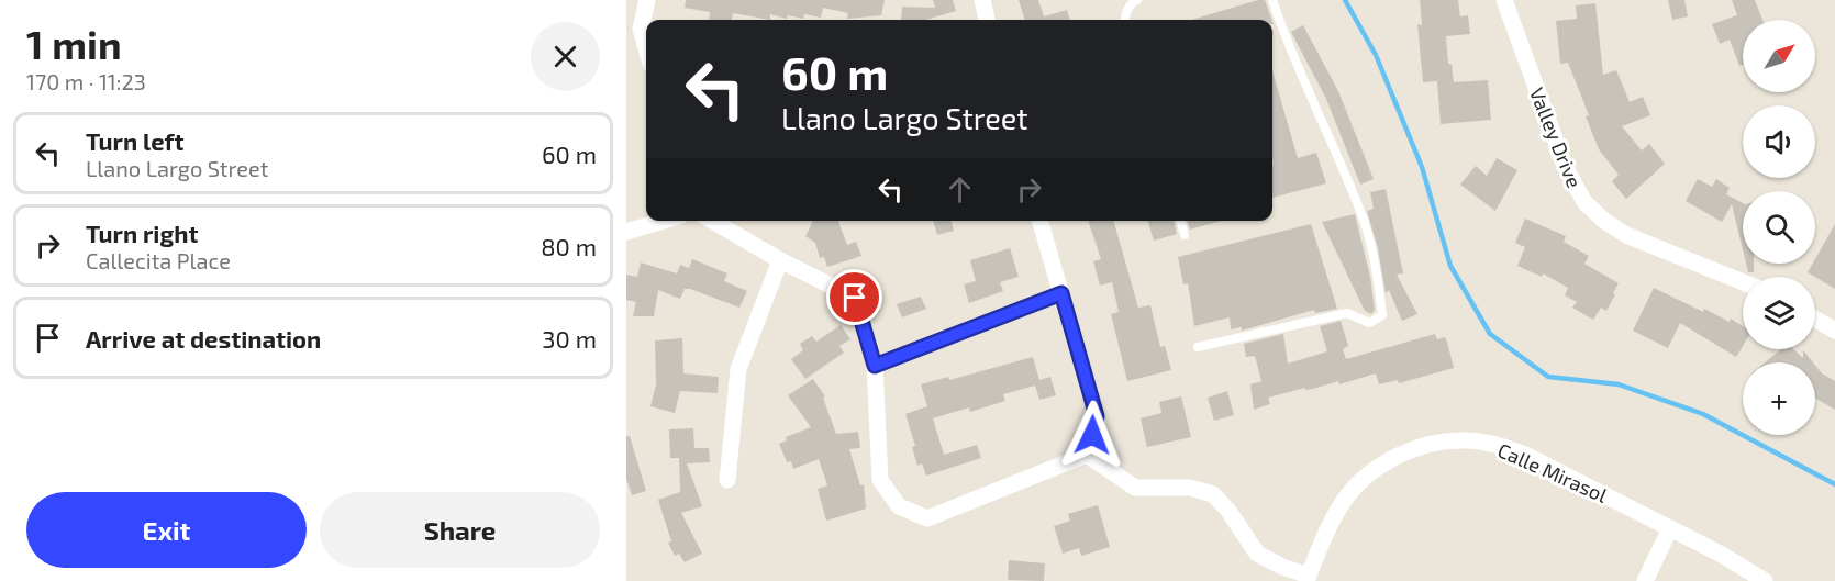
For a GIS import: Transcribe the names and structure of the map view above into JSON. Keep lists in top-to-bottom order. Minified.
{"streets":{"street":["Valley Drive","Calle Mirasol"]},"north":"top right","page":{"heading":["1 min","170 m · 11:23"],"map_buttons":"+","turn":["60 m","Llano Largo Street"],"list":[{"name":"Turn left","note":"Llano Largo Street","value":"60 m"},{"name":"Turn right","note":"Callecita Place","value":"80 m"},{"name":"Arrive at destination","value":"30 m"}],"buttons":["Exit","Share"]}}
